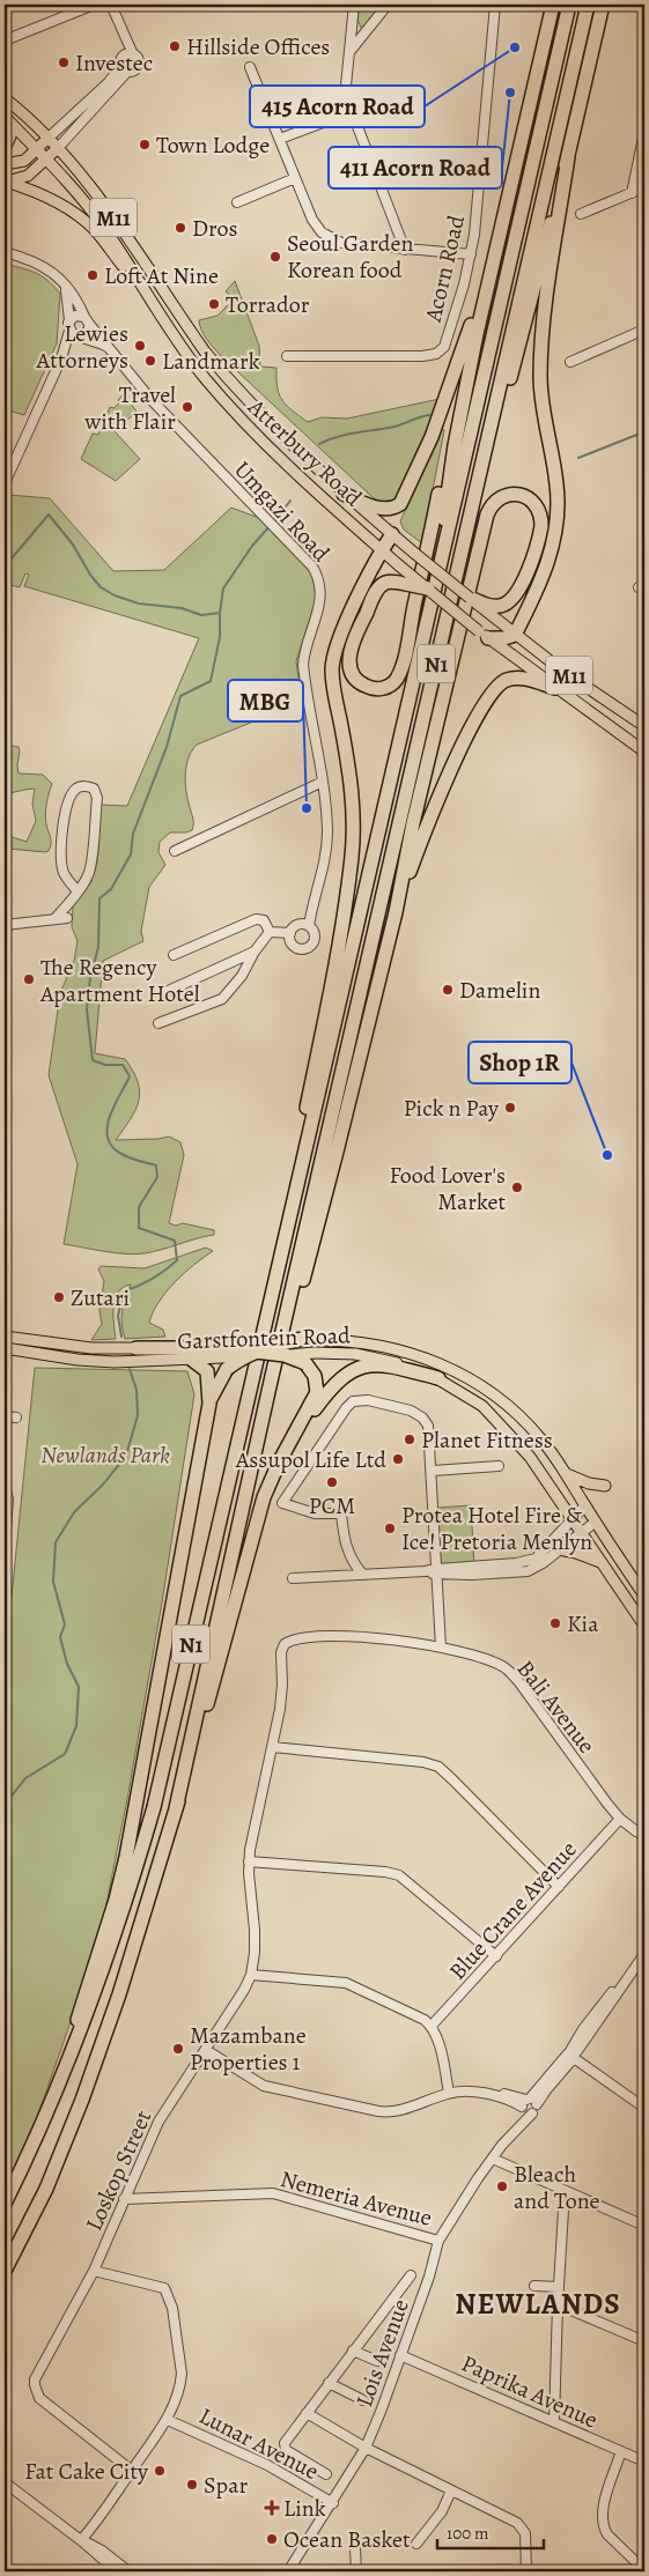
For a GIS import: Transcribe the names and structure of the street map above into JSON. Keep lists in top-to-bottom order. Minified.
{"streets":{"highway":["N1"],"main road":["M11","Atterbury Road","Garstfontein Road"],"street":["Acorn Road","Umgazi Road","Bali Avenue","Blue Crane Avenue","Loskop Street","Nemeria Avenue","Lois Avenue","Paprika Avenue","Lunar Avenue"]},"crossings":[["Bali Avenue","Blue Crane Avenue"],["Bali Avenue","Loskop Street"],["Loskop Street","Nemeria Avenue"],["Nemeria Avenue","Lois Avenue"],["Lois Avenue","Paprika Avenue"],["Lois Avenue","Lunar Avenue"]],"districts":["NEWLANDS"],"parks":["Newlands Park"],"places":{"other":["Hillside Offices","415 Acorn Road","Investec","411 Acorn Road","Town Lodge","Dros","Seoul Garden Korean food","Loft At Nine","Torrador","Lewies Attorneys","Landmark","Travel with Flair","MBG","The Regency Apartment Hotel","Damelin","Pick n Pay","Shop 1R","Food Lover's Market","Zutari","Planet Fitness","Assupol Life Ltd","PCM","Protea Hotel Fire & Ice! Pretoria Menlyn","Kia","Mazambane Properties 1","Bleach and Tone","Fat Cake City","Spar","Ocean Basket"],"health":["Link"]},"scale_bar":"100 m"}
